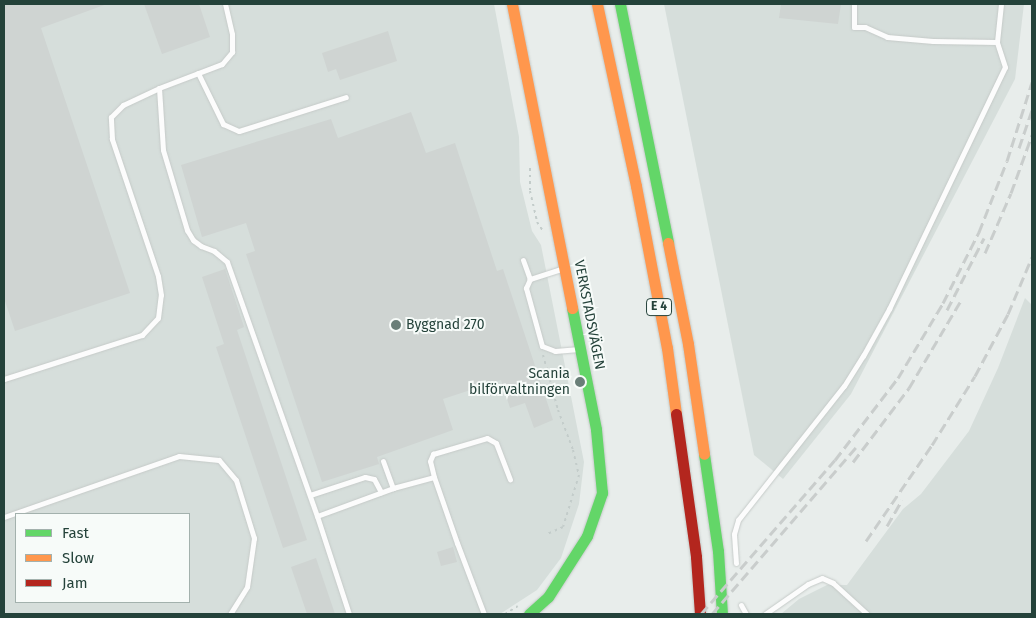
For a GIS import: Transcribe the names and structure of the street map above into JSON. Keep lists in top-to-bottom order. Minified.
{"streets":{"main road":["E 4","VERKSTADSVÄGEN"]},"places":["Byggnad 270","Scania bilförvaltningen"],"legend":["Fast","Slow","Jam"]}
